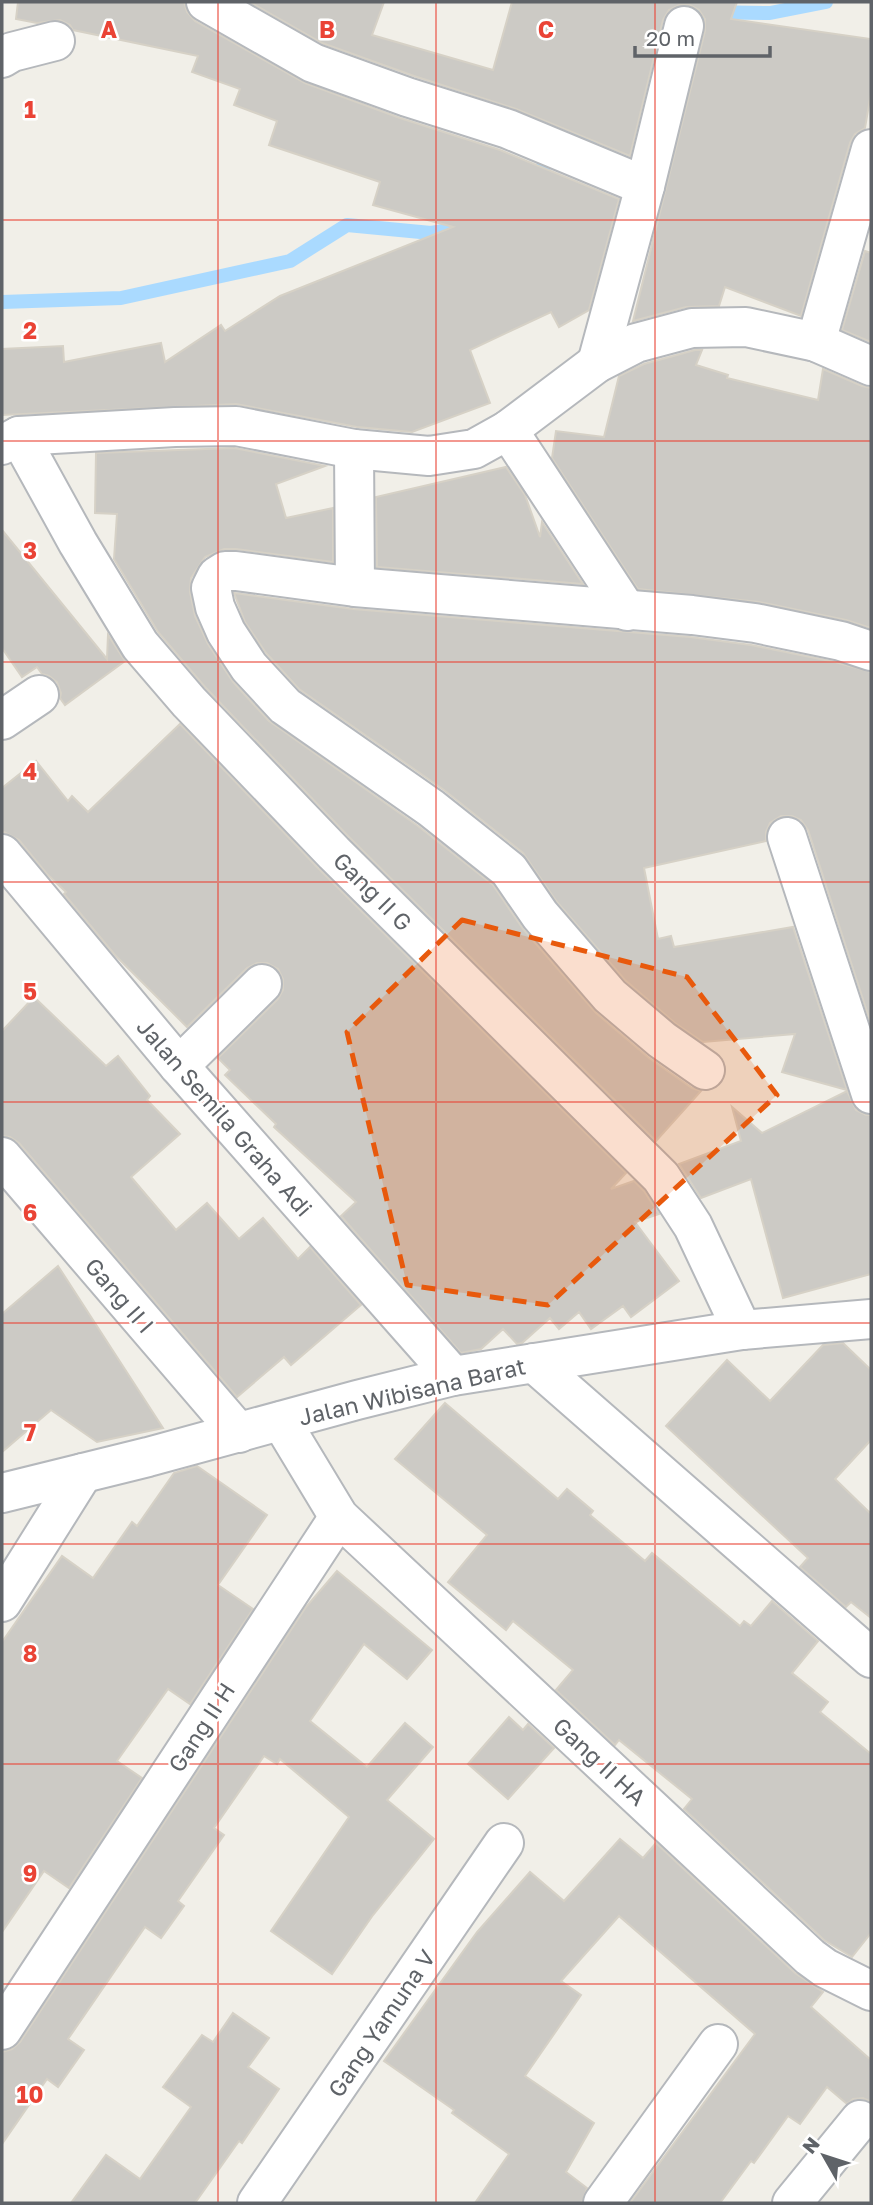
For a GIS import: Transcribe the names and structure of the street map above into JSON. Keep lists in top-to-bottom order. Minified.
{"streets":{"street":["Gang II G","Jalan Semila Graha Adi","Gang II I","Jalan Wibisana Barat","Gang II H","Gang II HA","Gang Yamuna V"]},"crossings":[["Gang II G","Jalan Wibisana Barat"],["Jalan Semila Graha Adi","Jalan Wibisana Barat"],["Gang II I","Jalan Wibisana Barat"],["Gang II H","Gang II HA"]],"scale_bar":"20 m","north":"top left","grid":{"columns":["A","B","C"],"rows":["1","2","3","4","5","6","7","8","9","10"]}}
